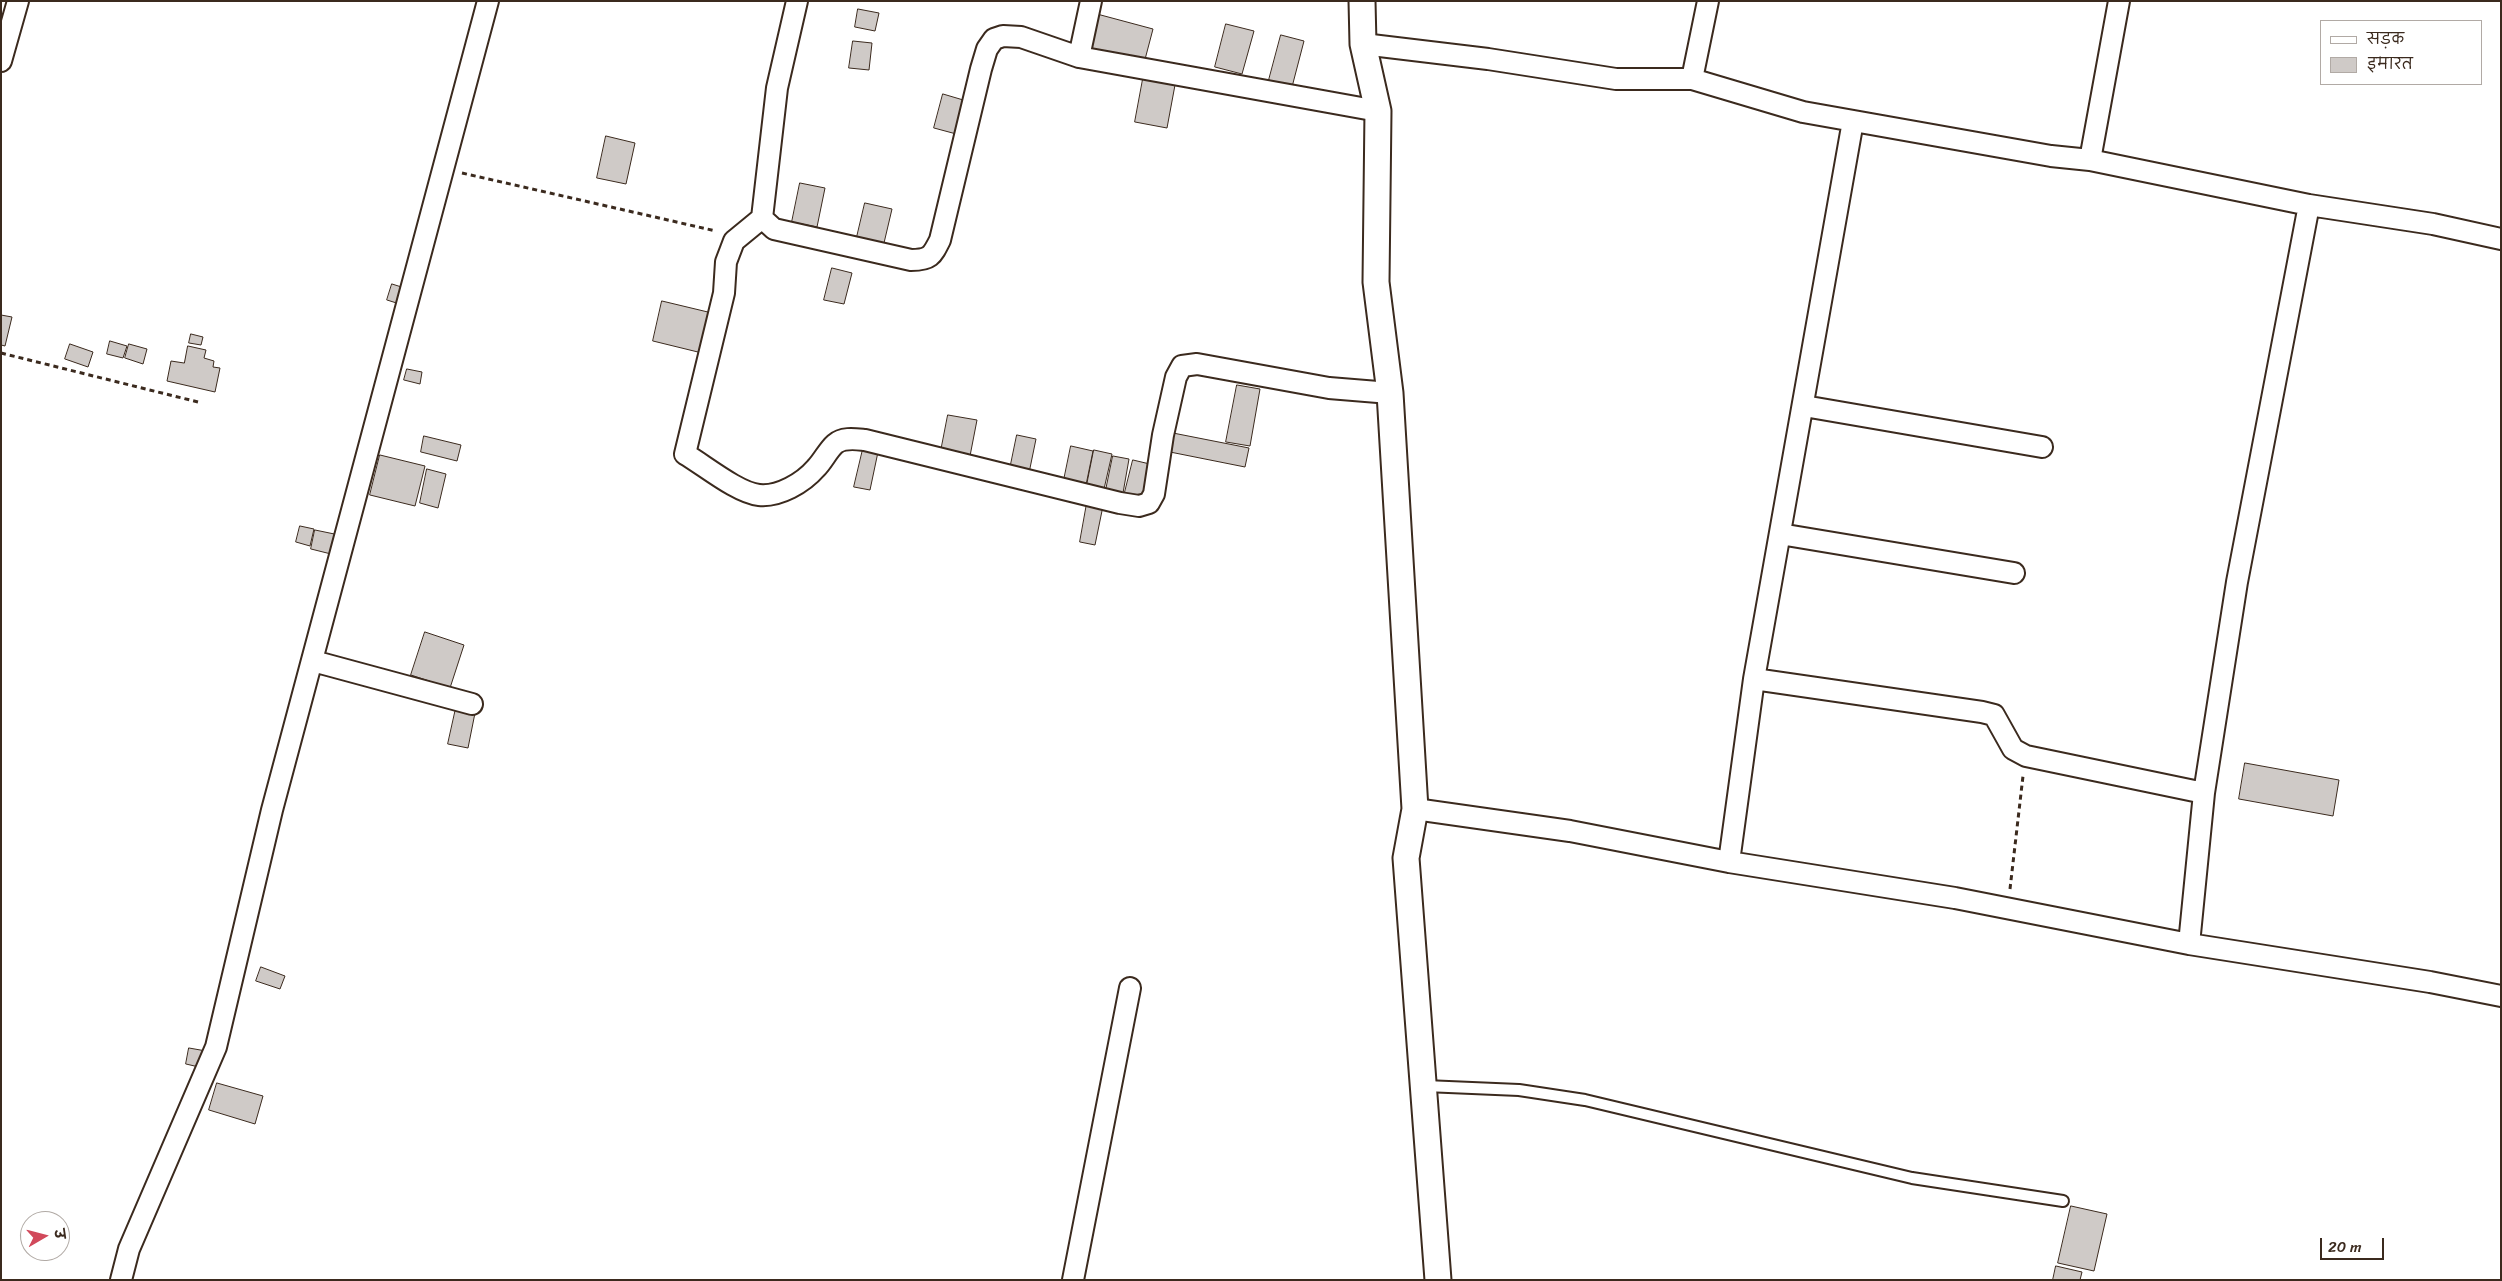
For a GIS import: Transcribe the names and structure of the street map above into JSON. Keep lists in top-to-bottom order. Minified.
{"legend":["सड़क","इमारत"],"scale_bar":"20 m","north":"right"}
